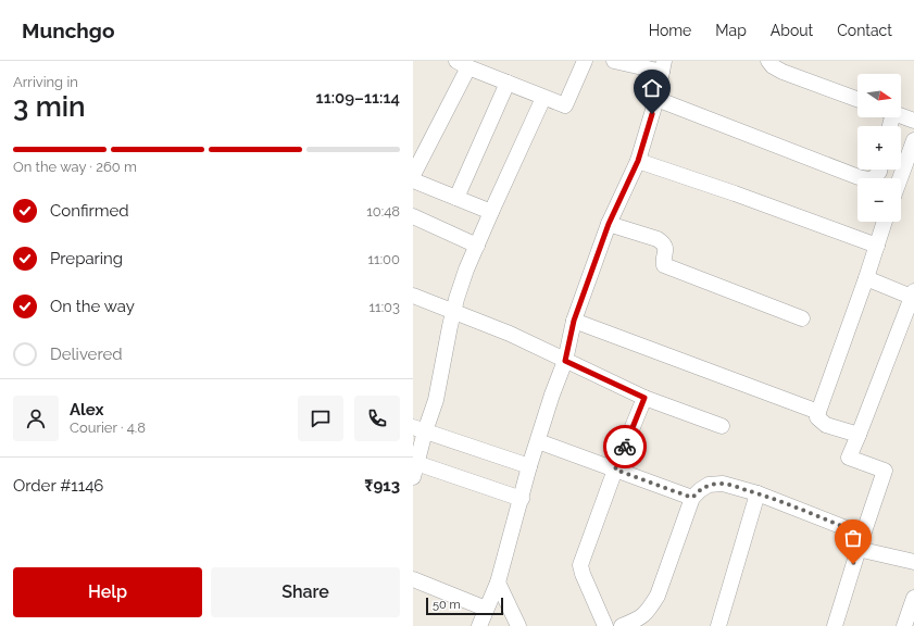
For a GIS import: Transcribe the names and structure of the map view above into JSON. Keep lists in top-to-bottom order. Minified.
{"scale_bar":"50 m","north":"right","page":{"header":"Munchgo","nav":["Home","Map","About","Contact"],"heading":["3 min","Arriving in","11:09–11:14"],"panel":["Alex","Courier · 4.8","Order #1146","₹913"],"map_buttons":["+","−"],"bar":"On the way · 260 m","list":[["Confirmed","10:48"],["Preparing","11:00"],["On the way","11:03"],"Delivered"],"buttons":["Help","Share"],"scale":"50 m"}}
